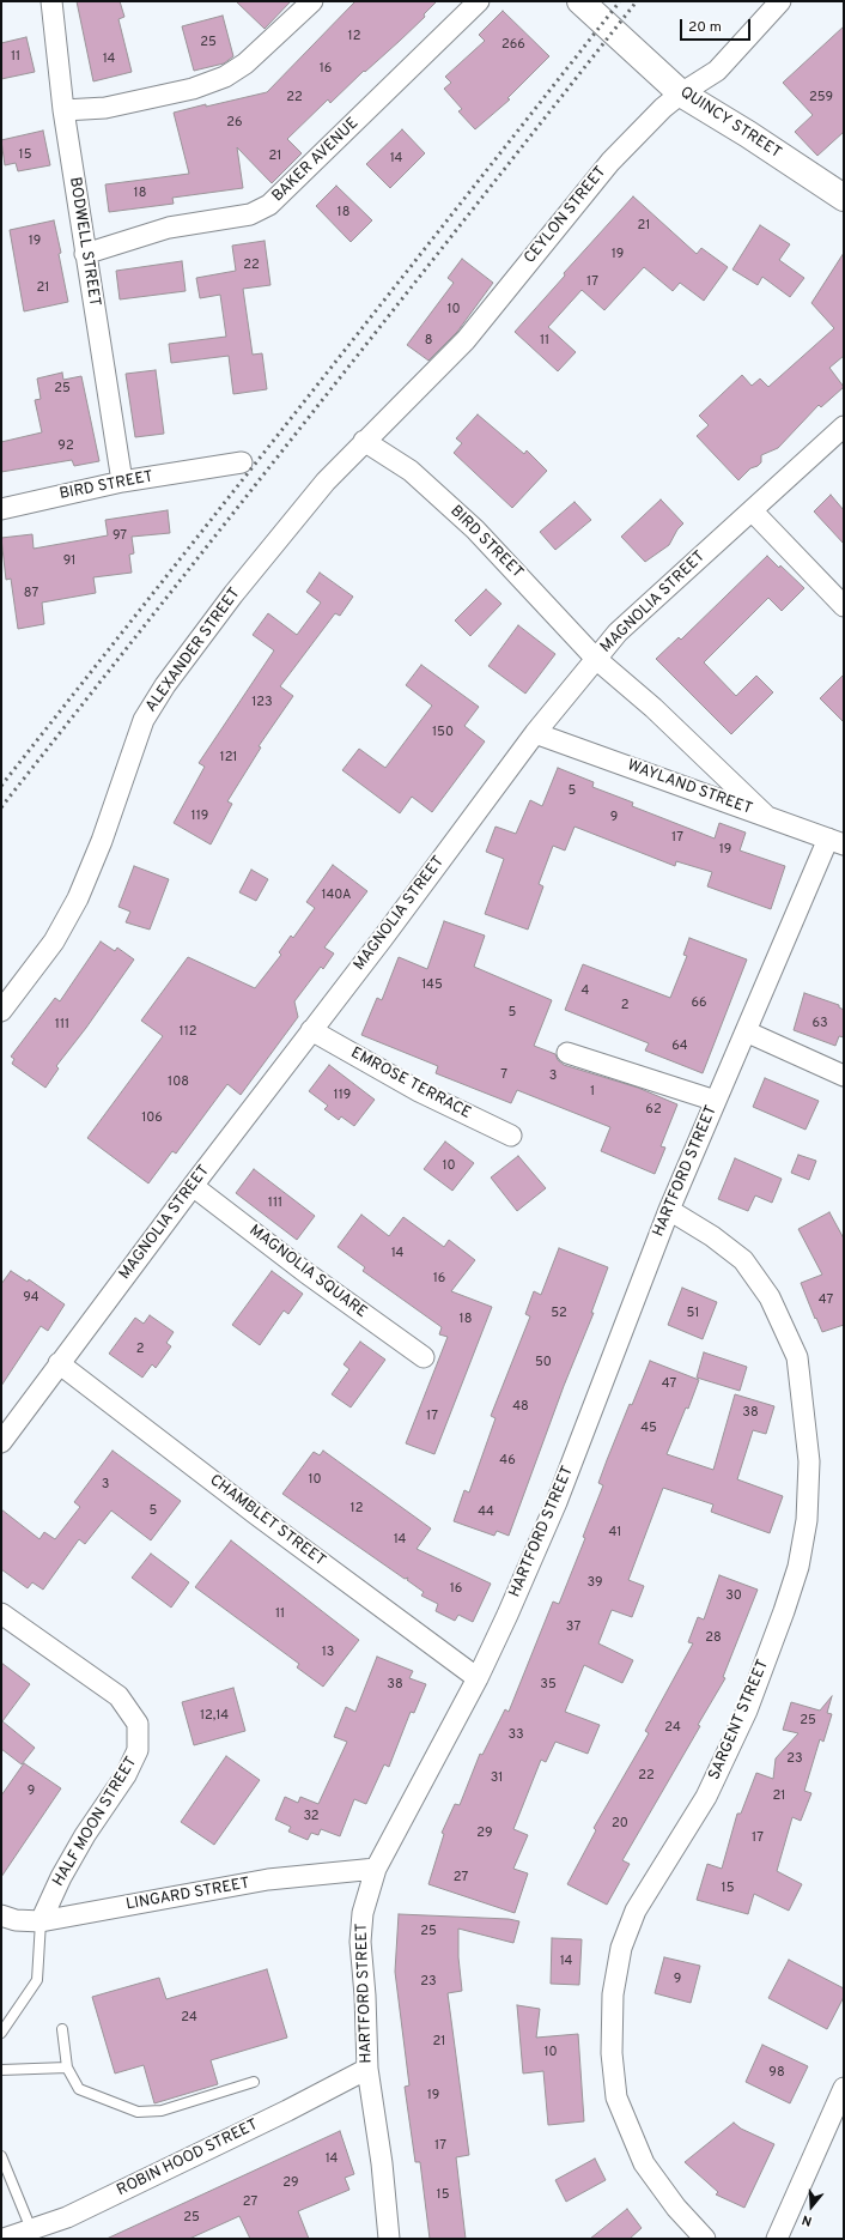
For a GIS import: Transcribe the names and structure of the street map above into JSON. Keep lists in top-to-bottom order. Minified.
{"streets":{"main road":["QUINCY STREET"],"street":["BAKER AVENUE","CEYLON STREET","BODWELL STREET","BIRD STREET","MAGNOLIA STREET","ALEXANDER STREET","WAYLAND STREET","EMROSE TERRACE","HARTFORD STREET","MAGNOLIA SQUARE","CHAMBLET STREET","SARGENT STREET","HALF MOON STREET","LINGARD STREET","ROBIN HOOD STREET"]},"crossings":[["QUINCY STREET","CEYLON STREET"],["BAKER AVENUE","BODWELL STREET"],["CEYLON STREET","BIRD STREET"],["CEYLON STREET","ALEXANDER STREET"],["BODWELL STREET","BIRD STREET"],["BIRD STREET","MAGNOLIA STREET"],["BIRD STREET","ALEXANDER STREET"],["BIRD STREET","WAYLAND STREET"],["MAGNOLIA STREET","WAYLAND STREET"],["MAGNOLIA STREET","EMROSE TERRACE"],["MAGNOLIA STREET","MAGNOLIA SQUARE"],["MAGNOLIA STREET","CHAMBLET STREET"],["WAYLAND STREET","HARTFORD STREET"],["HARTFORD STREET","CHAMBLET STREET"],["HARTFORD STREET","SARGENT STREET"],["HARTFORD STREET","LINGARD STREET"],["HARTFORD STREET","ROBIN HOOD STREET"],["HALF MOON STREET","LINGARD STREET"]],"house_numbers":["12","25","266","11","14","16","22","259","26","15","21","14","18","18","21","19","19","22","17","21","10","8","11","25","92","97","91","87","123","150","121","5","119","9","17","19","140A","145","4","66","2","5","63","111","112","64","7","3","108","1","119","62","106","10","111","14","16","94","47","52","51","18","2","50","47","48","38","17","45","46","10","3","12","5","44","41","14","39","16","30","11","37","28","13","38","35","12,14","25","24","33","23","22","31","9","21","32","20","29","17","27","15","25","14","9","23","24","21","10","98","19","17","14","29","15","27","25"],"scale_bar":"20 m","north":"bottom"}
